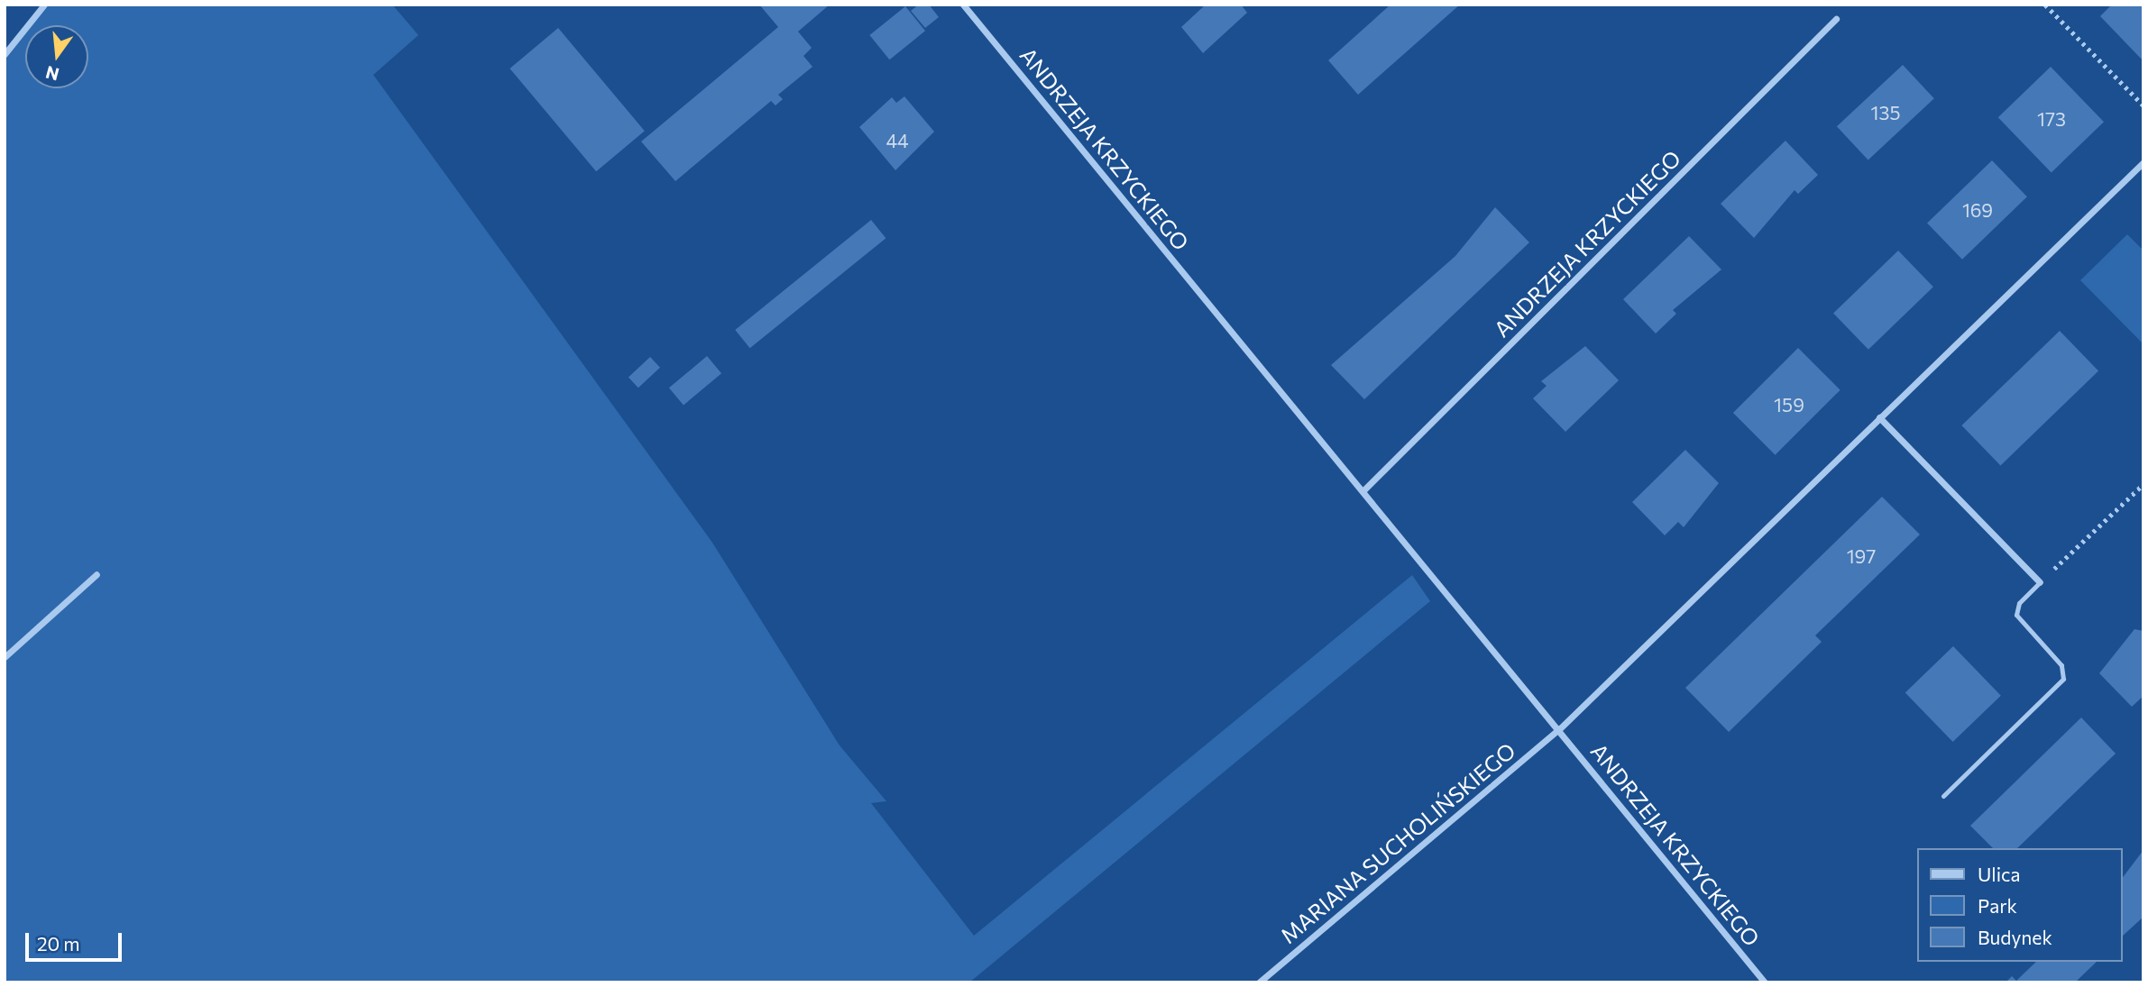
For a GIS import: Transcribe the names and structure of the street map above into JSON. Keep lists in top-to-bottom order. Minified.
{"streets":{"street":["ANDRZEJA KRZYCKIEGO","MARIANA SUCHOLIŃSKIEGO"]},"crossings":[["ANDRZEJA KRZYCKIEGO","MARIANA SUCHOLIŃSKIEGO"]],"house_numbers":["135","173","44","169","159","197"],"legend":["Ulica","Park","Budynek"],"scale_bar":"20 m","north":"bottom"}
